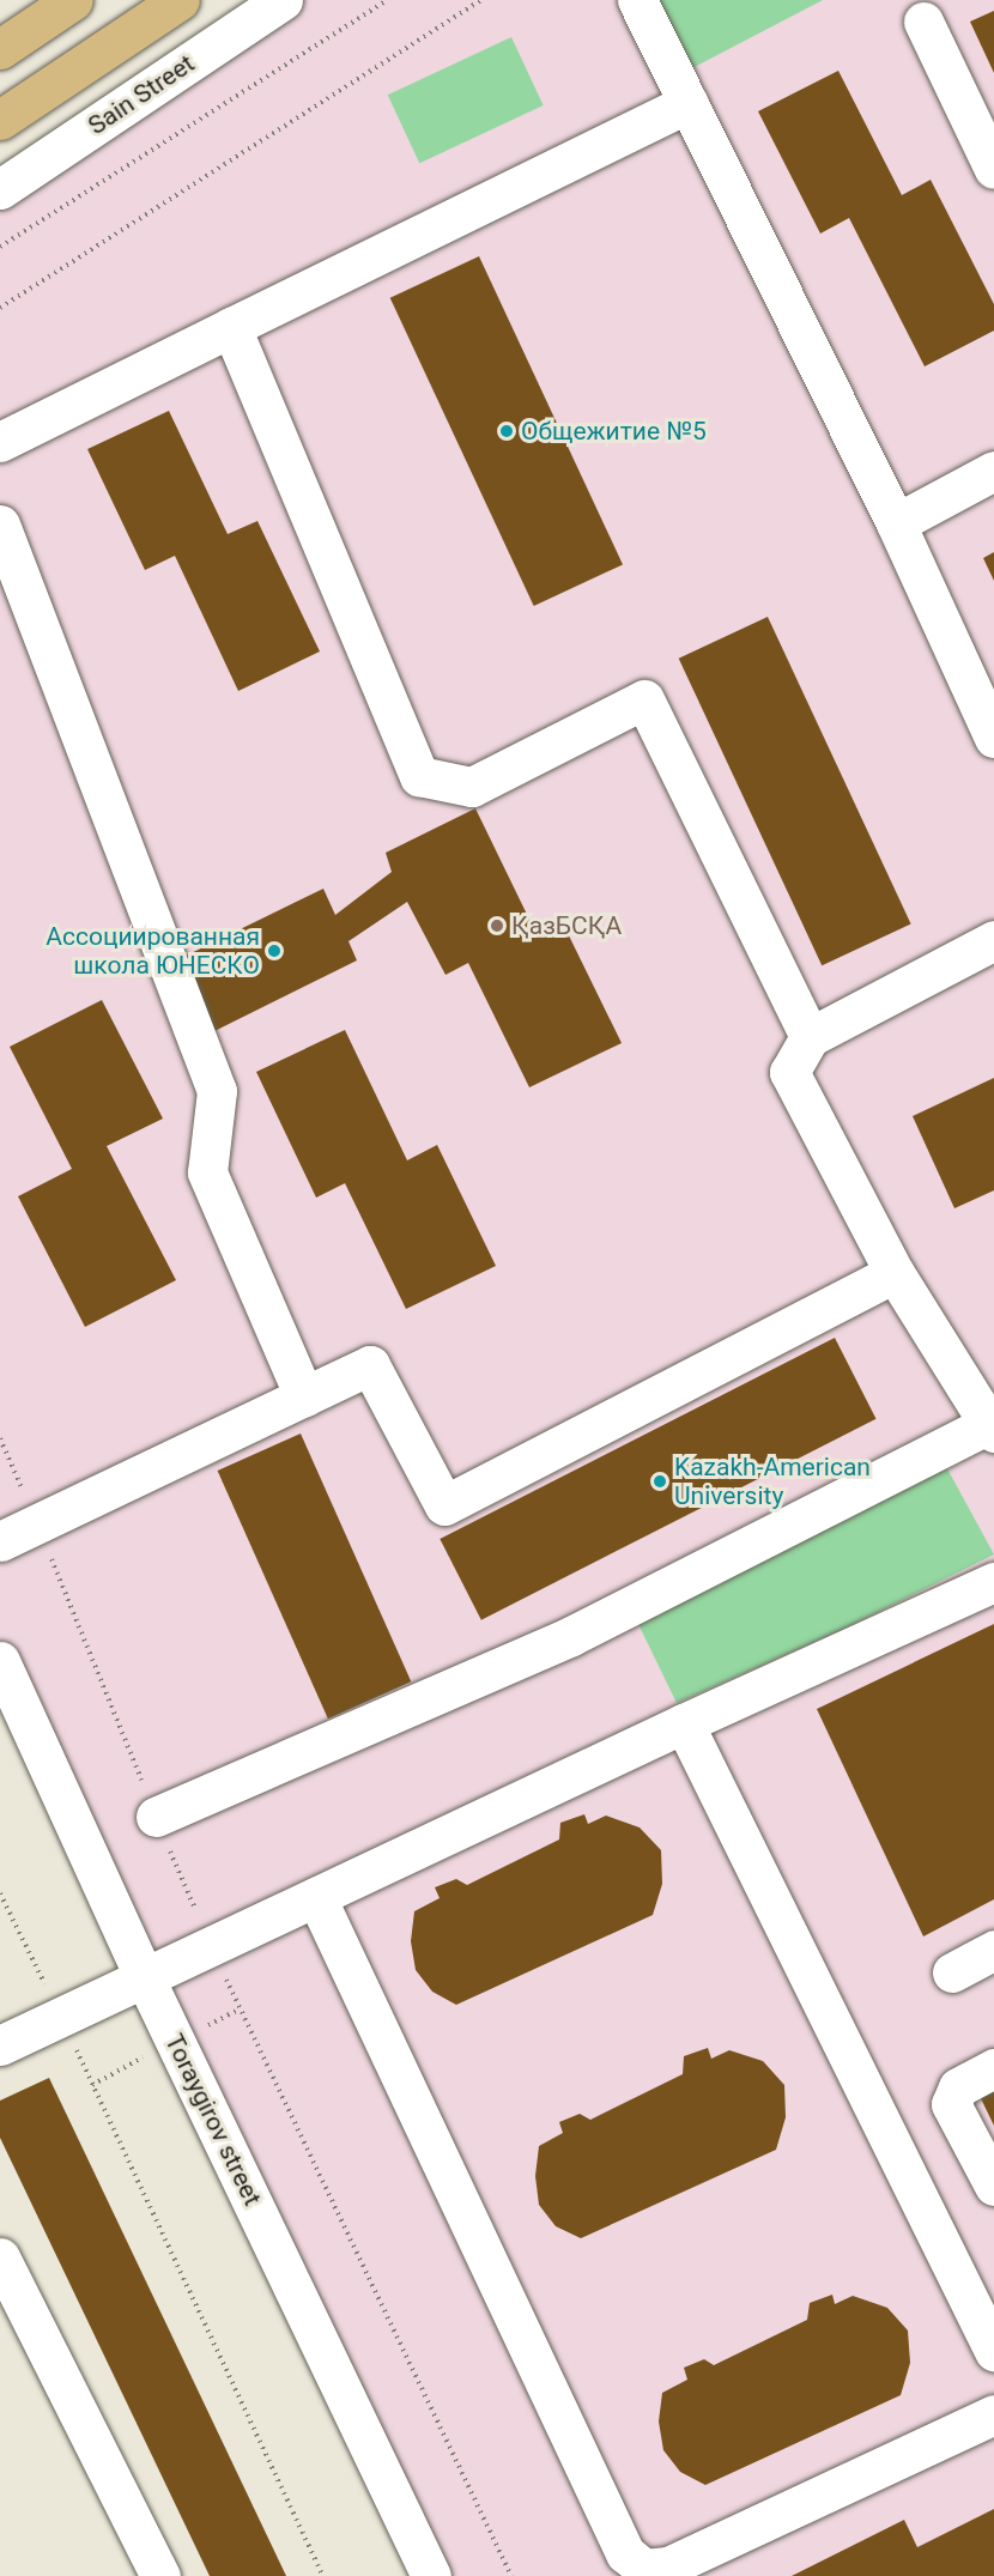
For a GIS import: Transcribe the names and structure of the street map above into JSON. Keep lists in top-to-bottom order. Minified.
{"streets":{"street":["Sain Street","Toraygirov street"]},"places":["Общежитие №5","ҚазБСҚА","Ассоциированная школа ЮНЕСКО","Kazakh-American University"]}
